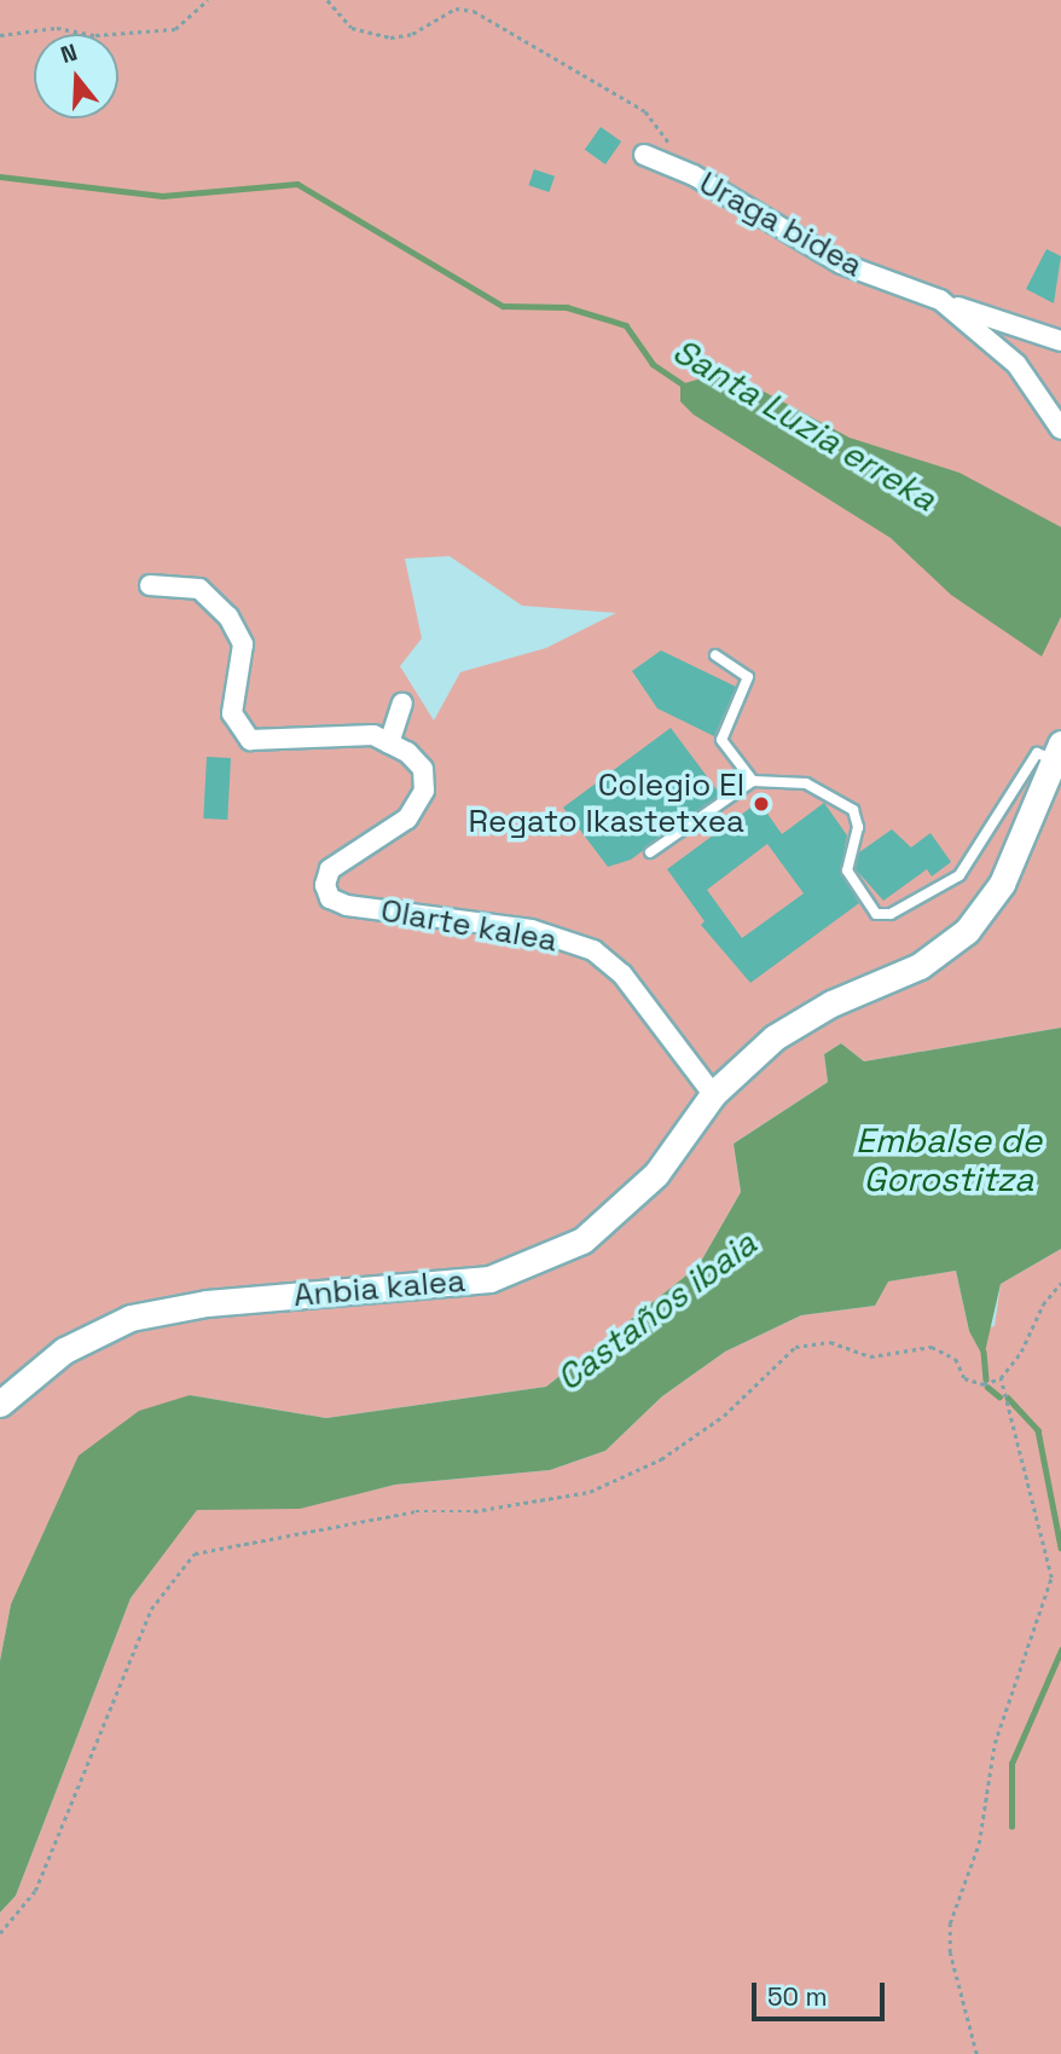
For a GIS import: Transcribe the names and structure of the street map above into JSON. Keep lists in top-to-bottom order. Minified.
{"streets":{"street":["Uraga bidea","Olarte kalea","Anbia kalea"]},"crossings":[["Olarte kalea","Anbia kalea"]],"water":["Santa Luzia erreka","Embalse de Gorostitza","Castaños ibaia"],"places":["Colegio El Regato Ikastetxea"],"scale_bar":"50 m","north":"top"}
